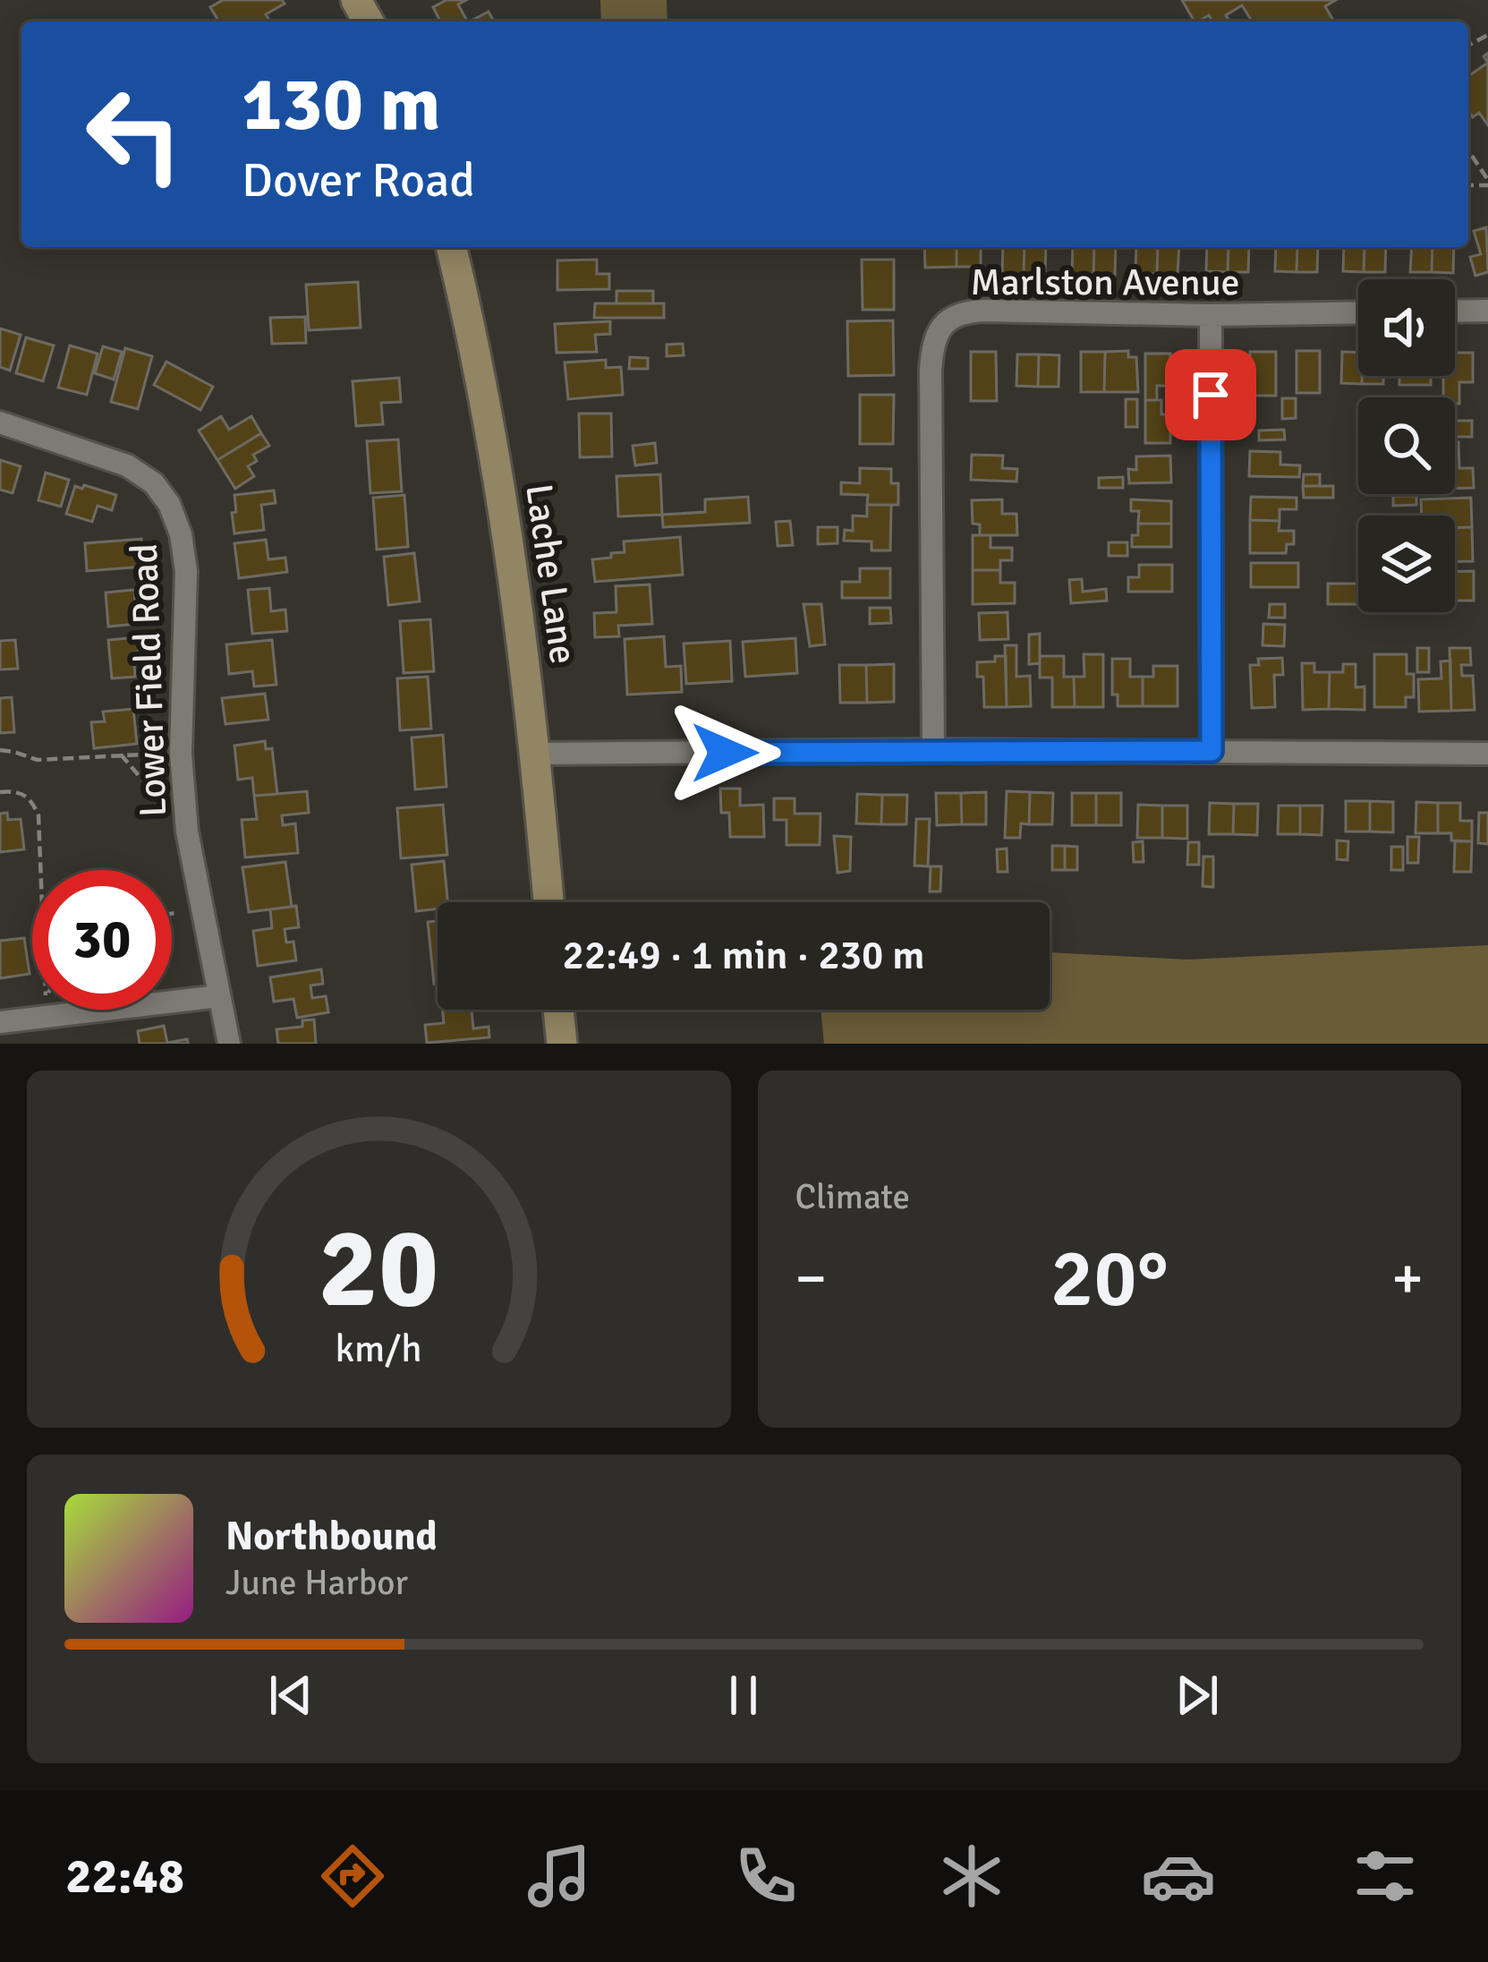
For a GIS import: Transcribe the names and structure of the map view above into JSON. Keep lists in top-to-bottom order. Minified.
{"streets":{"street":["Marlston Avenue","Lache Lane","Lower Field Road"]},"page":{"turn":["130 m","Dover Road"],"limit":"30","trip":"22:49 · 1 min · 230 m","tile":"Climate","heat":["−","20°","+"],"song":["Northbound","June Harbor"],"tabs":"22:48","gauge":["20","km/h"]}}
